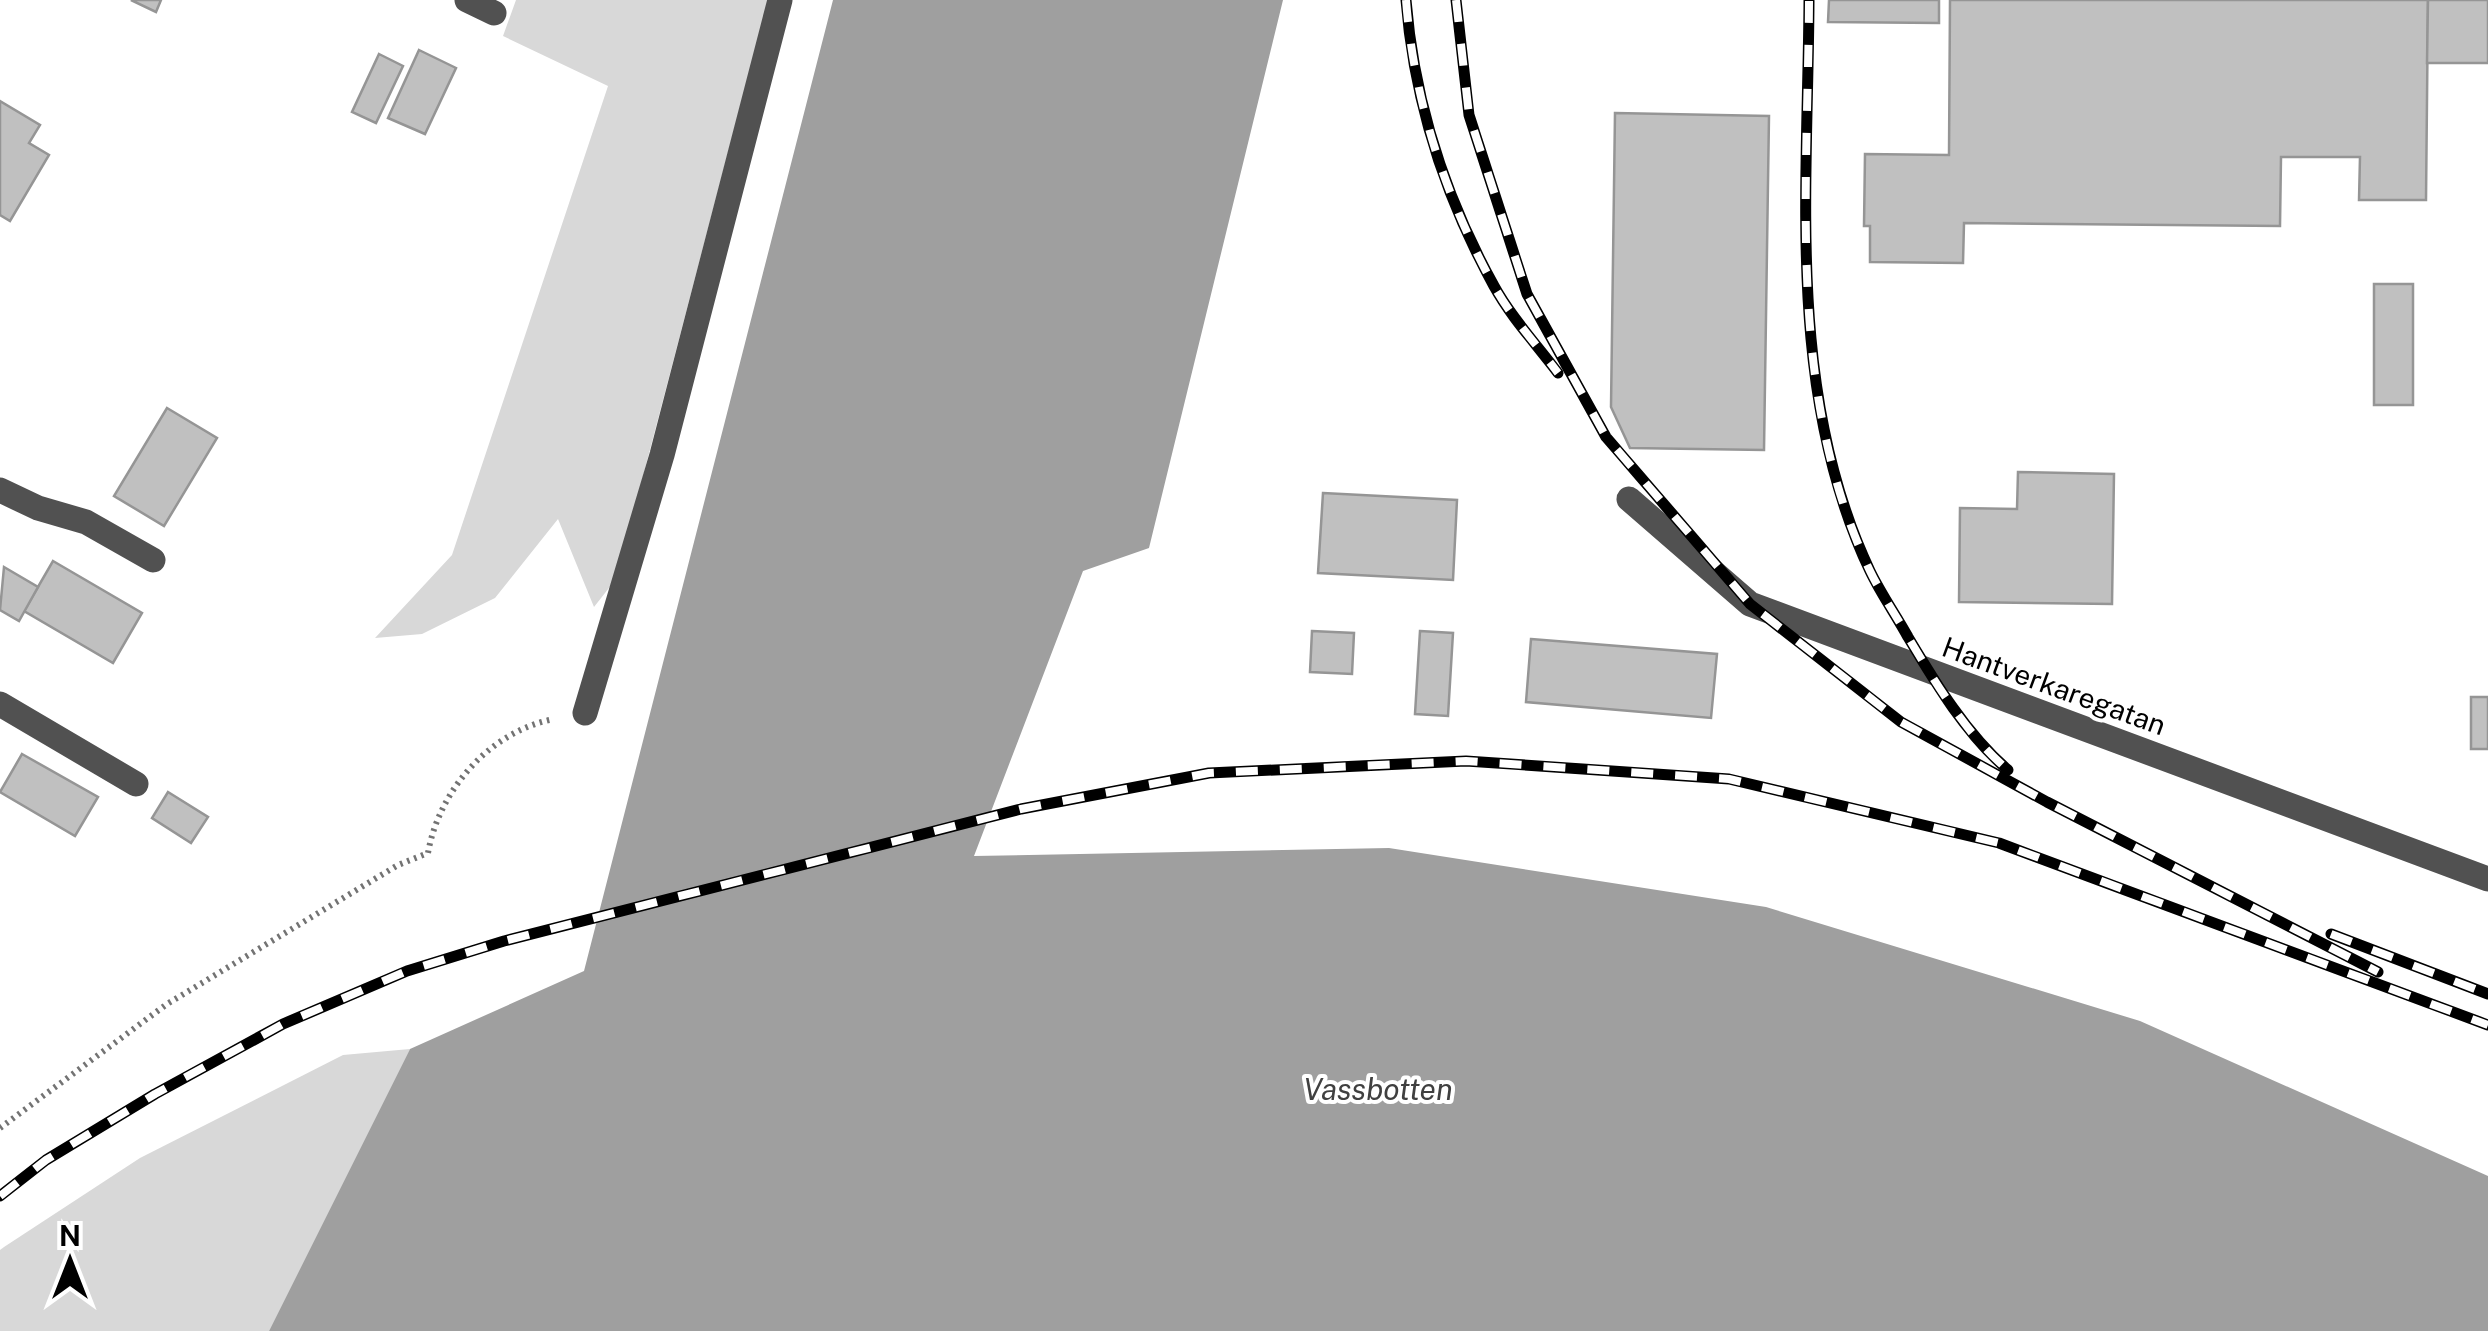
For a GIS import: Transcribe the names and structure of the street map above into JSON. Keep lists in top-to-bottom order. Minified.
{"streets":{"street":["Hantverkaregatan"]},"water":["Vassbotten"],"north":"top"}
